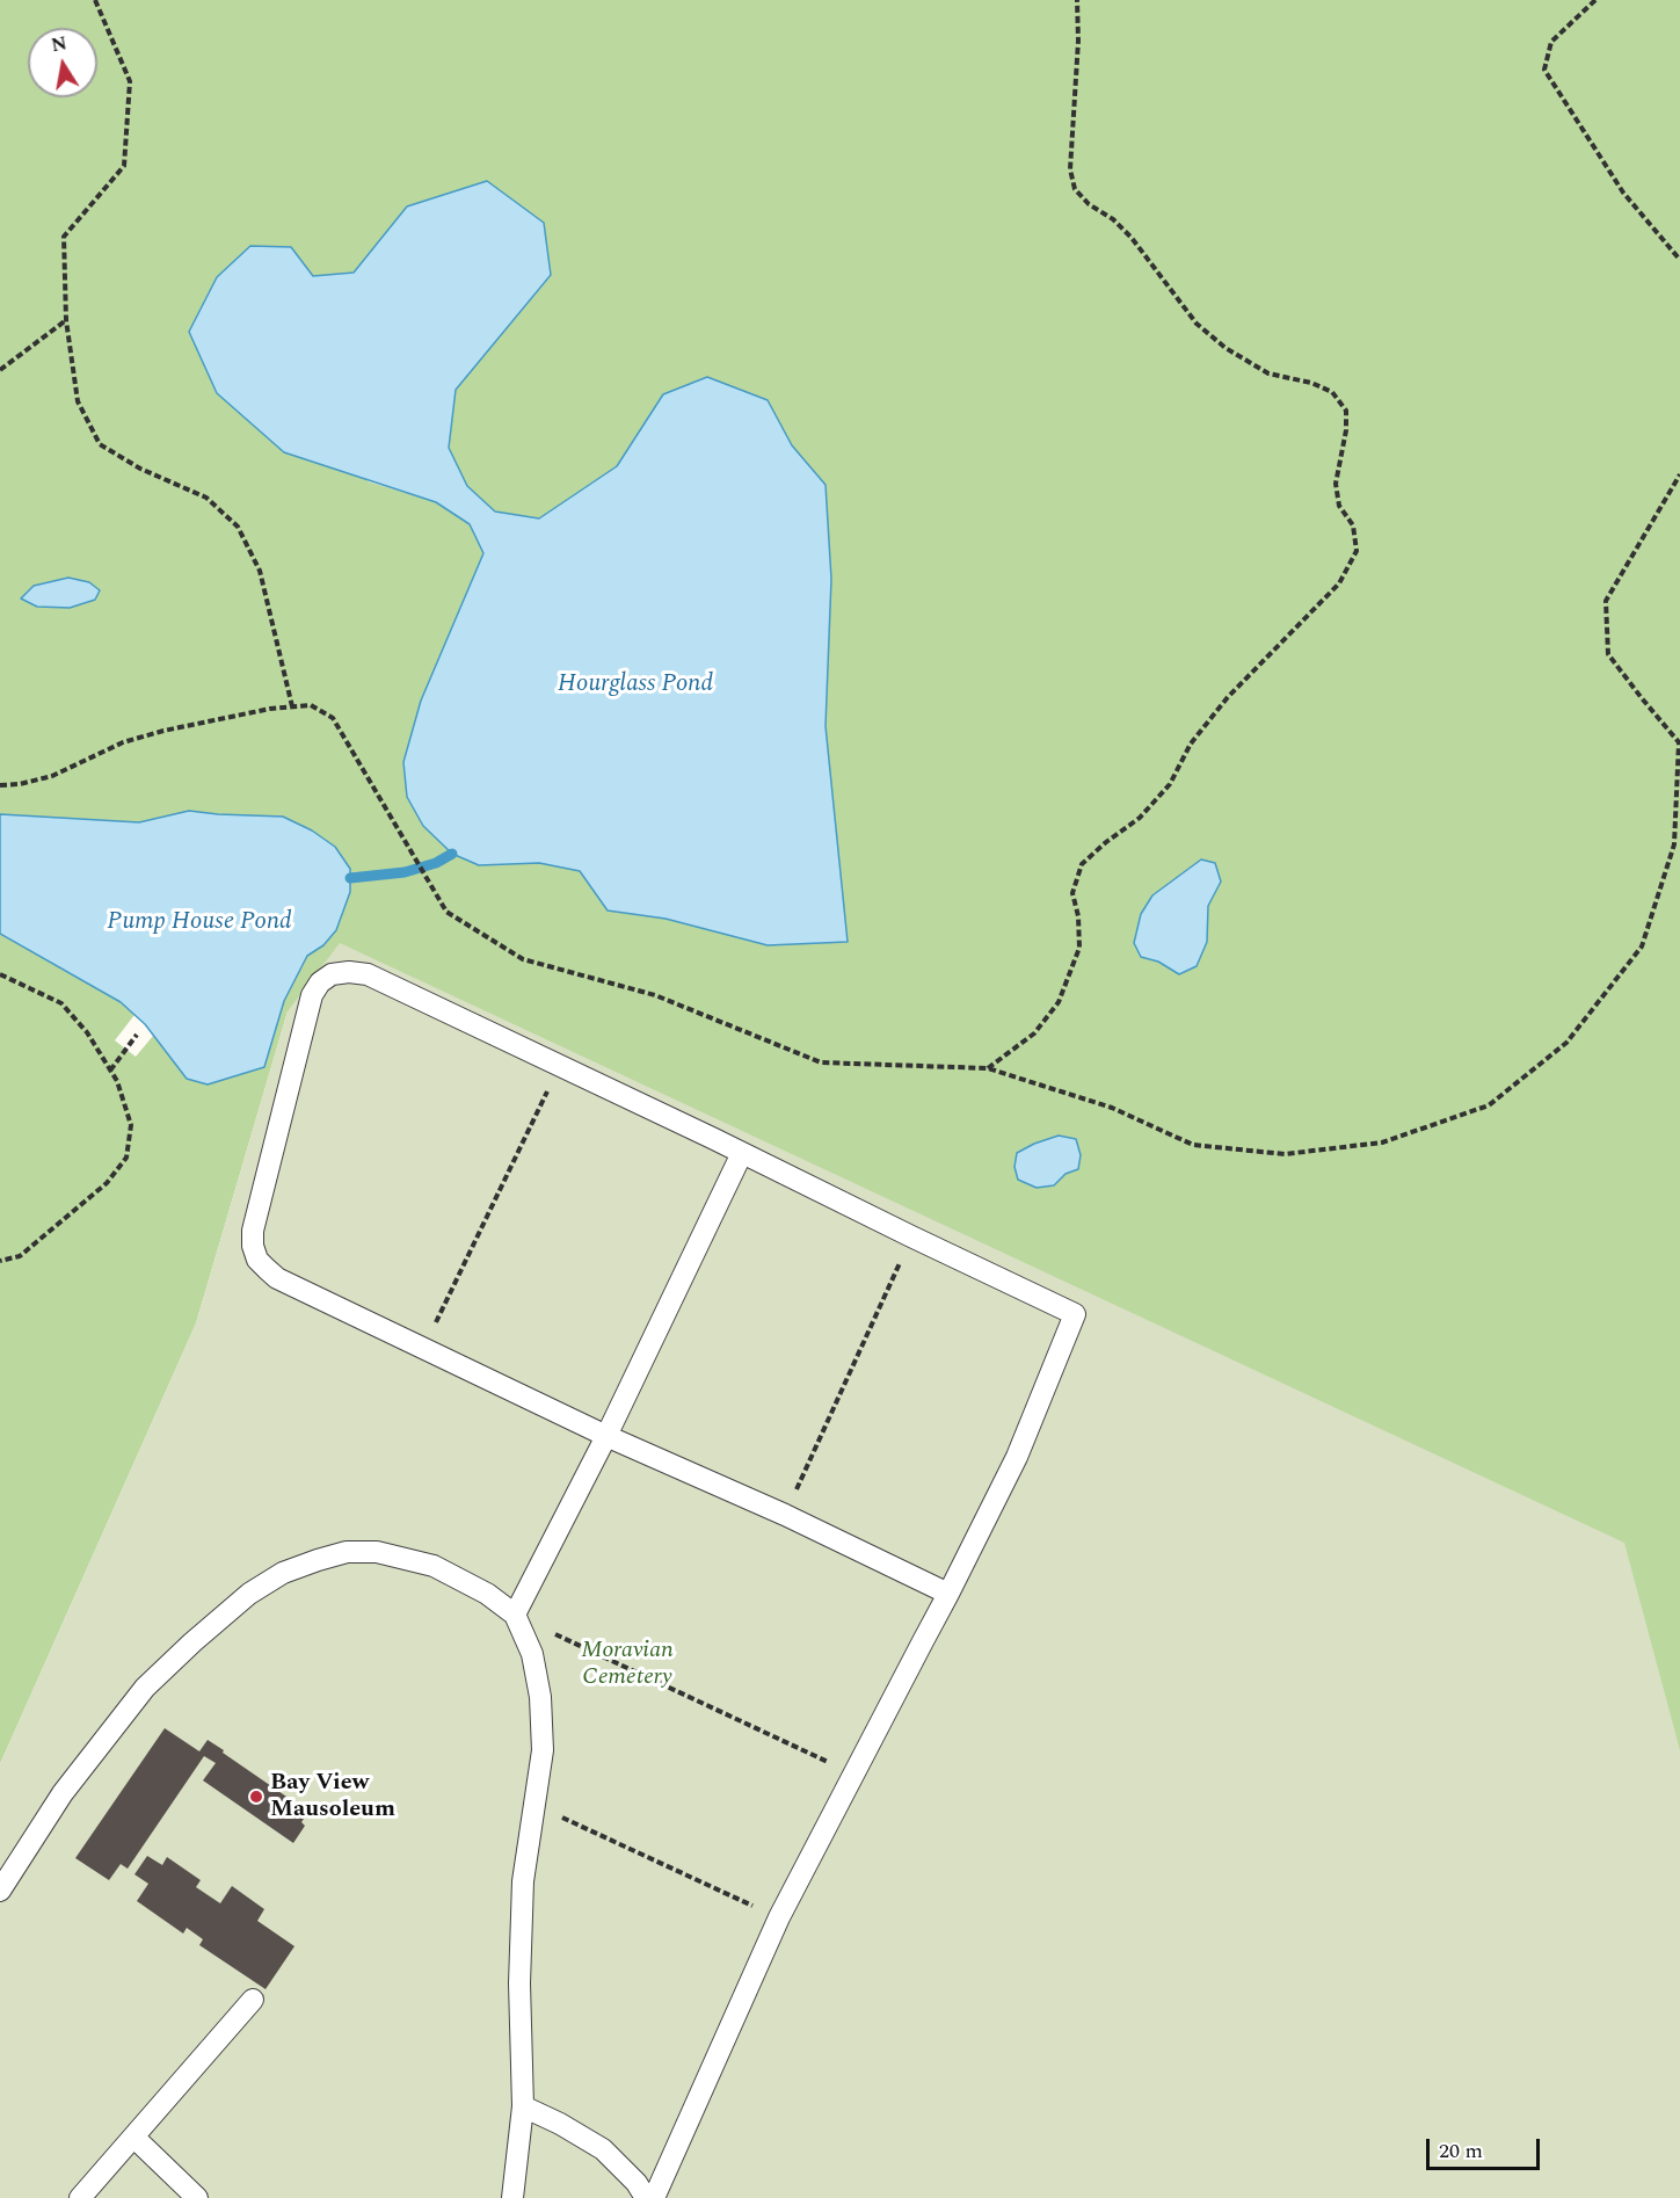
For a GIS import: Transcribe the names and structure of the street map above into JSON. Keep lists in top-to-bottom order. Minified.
{"water":["Hourglass Pond","Pump House Pond"],"parks":["Moravian Cemetery"],"places":["Bay View Mausoleum"],"scale_bar":"20 m","north":"top"}
